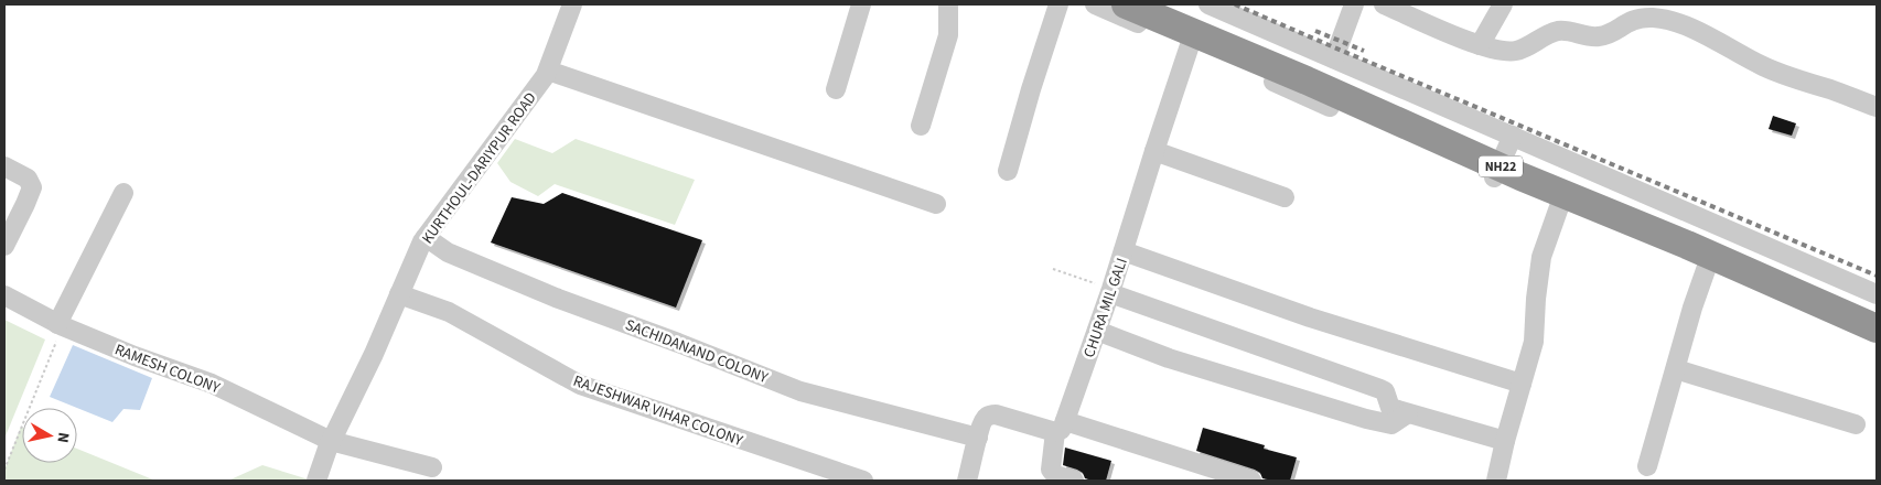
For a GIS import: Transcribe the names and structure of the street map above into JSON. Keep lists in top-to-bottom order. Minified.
{"streets":{"highway":["NH22"],"street":["KURTHOUL-DARIYPUR ROAD","CHURA MIL GALI","SACHIDANAND COLONY","RAMESH COLONY","RAJESHWAR VIHAR COLONY"]},"crossings":[["KURTHOUL-DARIYPUR ROAD","SACHIDANAND COLONY"],["KURTHOUL-DARIYPUR ROAD","RAMESH COLONY"],["KURTHOUL-DARIYPUR ROAD","RAJESHWAR VIHAR COLONY"]],"north":"right"}
